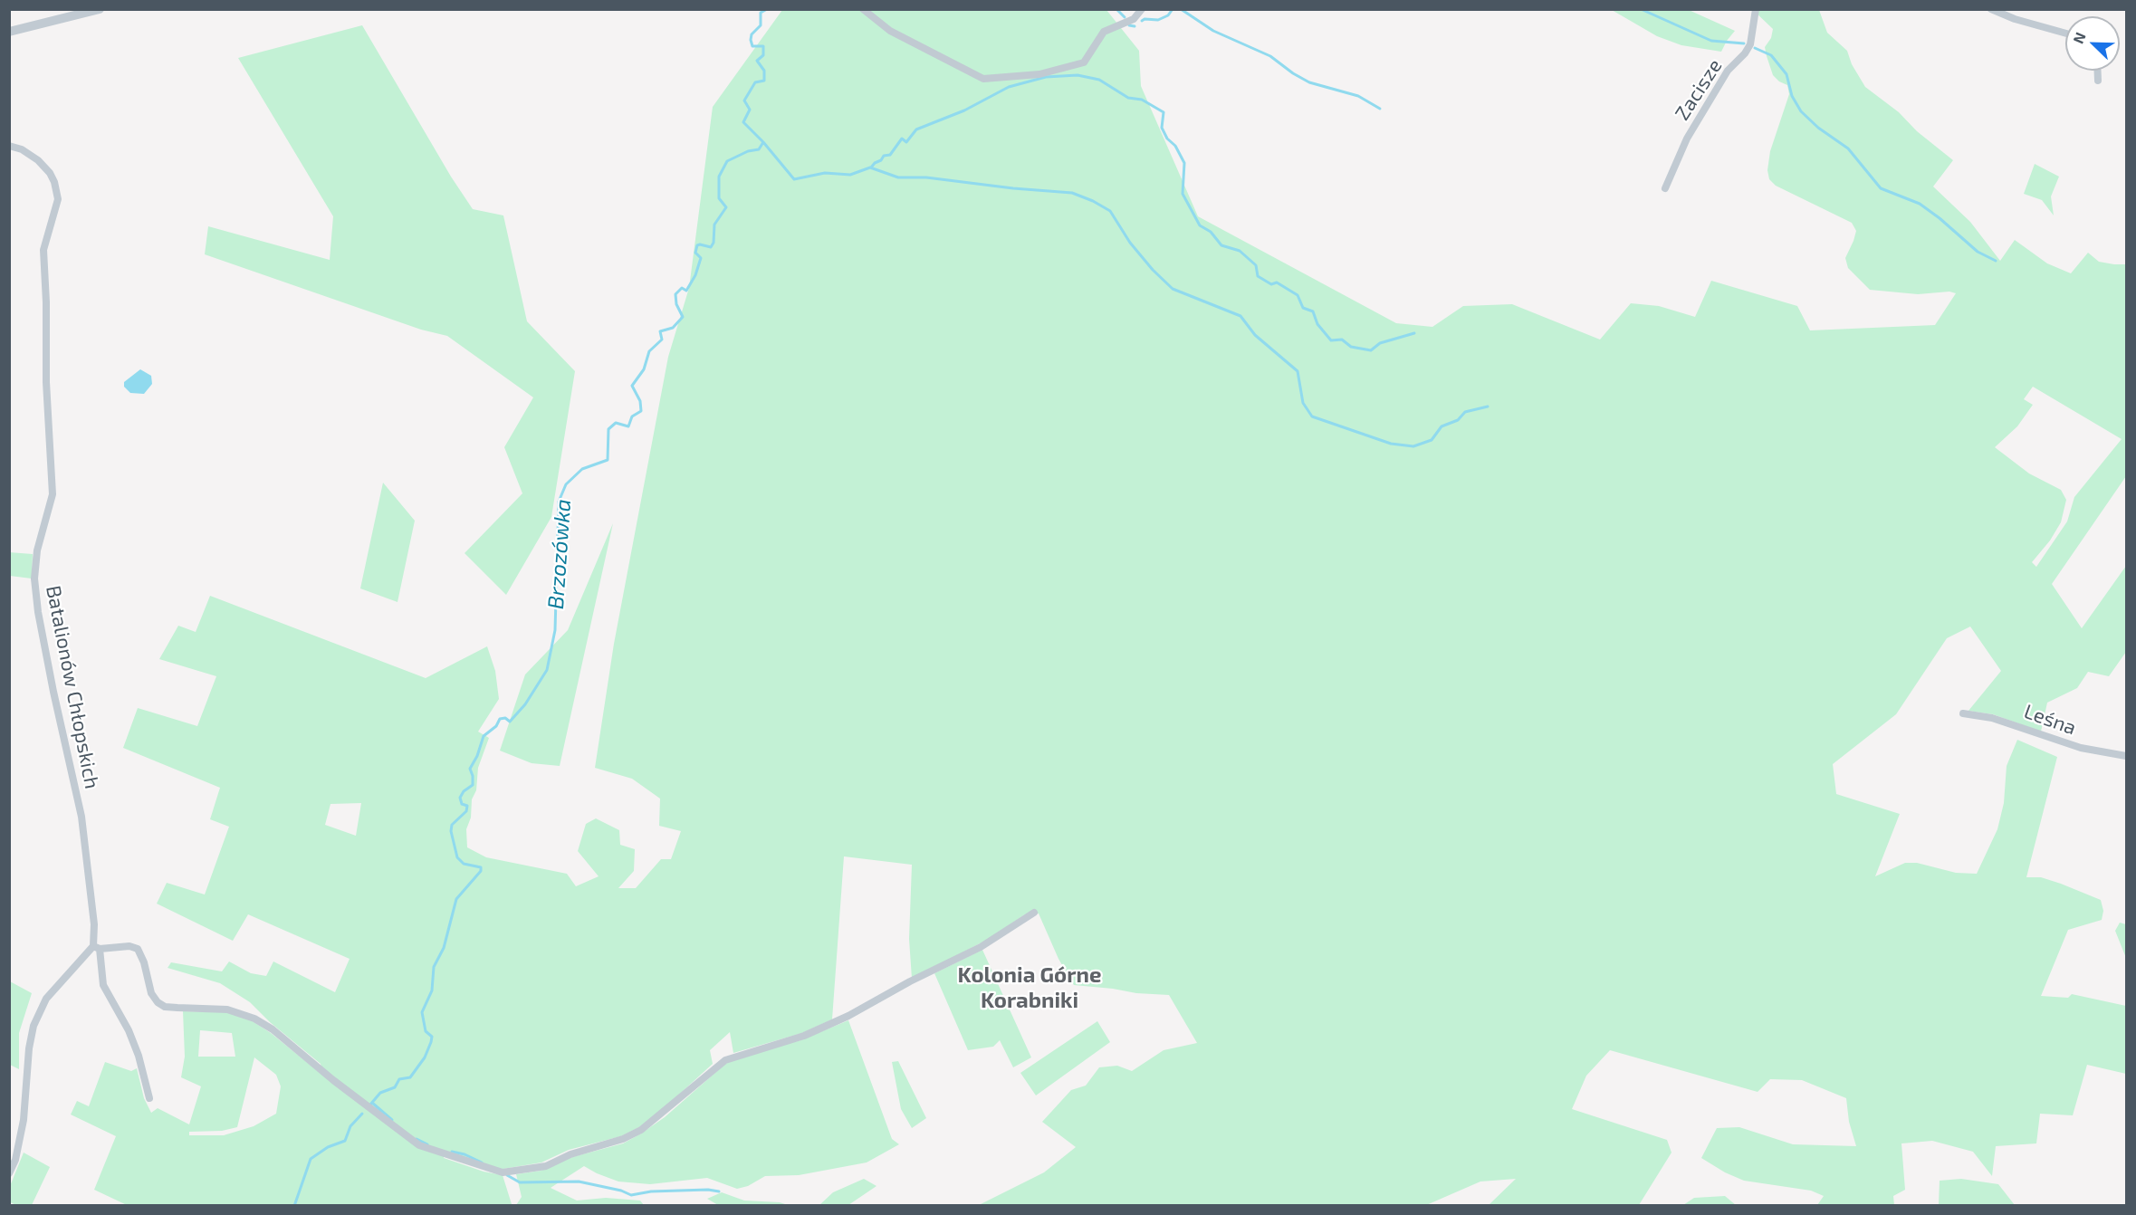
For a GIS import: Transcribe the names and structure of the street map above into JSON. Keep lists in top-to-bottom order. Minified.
{"streets":{"street":["Zacisze","Batalionów Chłopskich","Leśna"]},"districts":["Kolonia Górne Korabniki"],"water":["Brzozówka"],"north":"top left"}
